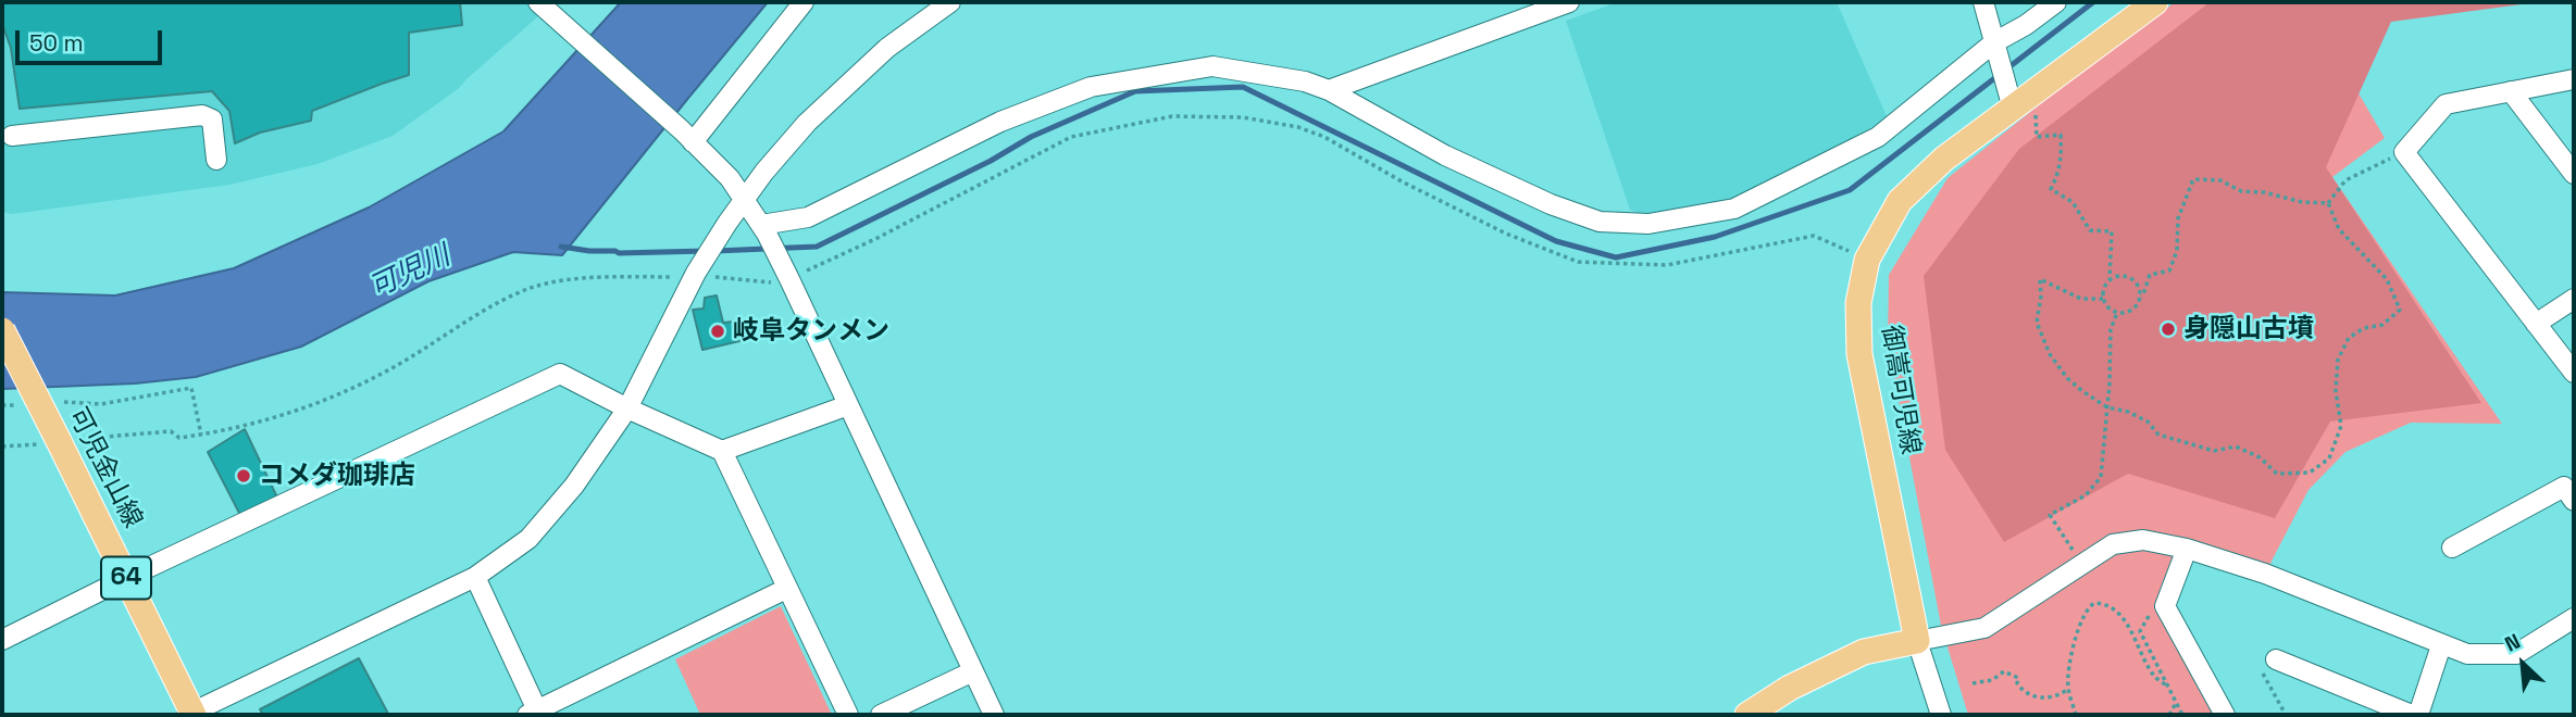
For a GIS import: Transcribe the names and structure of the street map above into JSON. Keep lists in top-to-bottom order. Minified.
{"streets":{"main road":["御嵩可児線","可児金山線","64"]},"water":["可児川"],"places":["身隠山古墳","岐阜タンメン","コメダ珈琲店"],"scale_bar":"50 m","north":"top left"}
